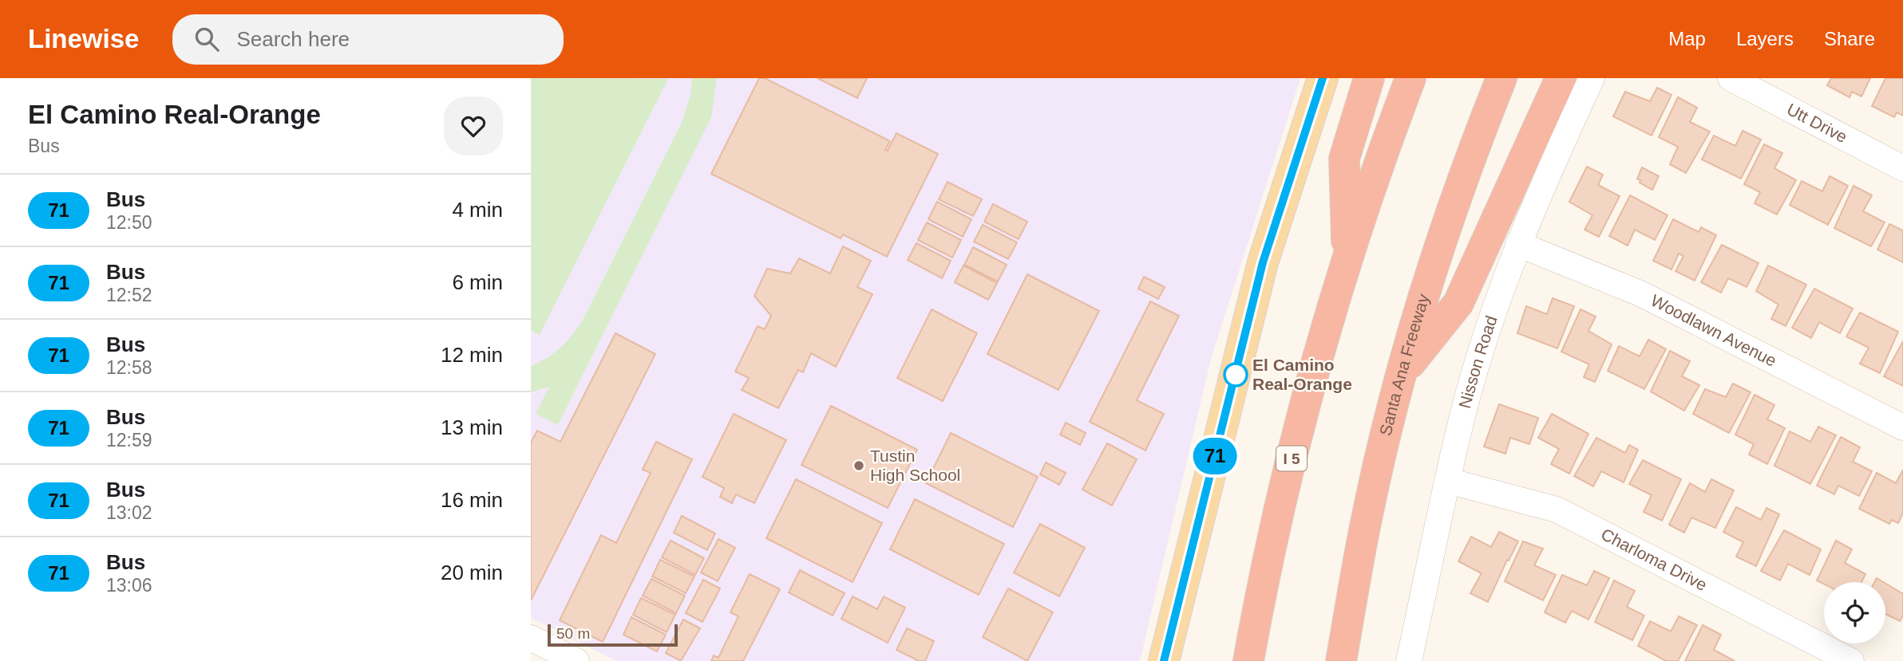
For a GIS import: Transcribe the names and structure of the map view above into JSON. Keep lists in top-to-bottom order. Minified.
{"streets":{"highway":["Santa Ana Freeway","I 5"],"street":["Utt Drive","Woodlawn Avenue","Nisson Road","Charloma Drive"]},"crossings":[["Woodlawn Avenue","Nisson Road"],["Nisson Road","Charloma Drive"]],"places":["El Camino Real-Orange","Tustin High School"],"lines":["bus line 71"],"scale_bar":"50 m","page":{"header":"Linewise","search":"Search here","nav":["Map","Layers","Share"],"heading":["El Camino Real-Orange","Bus"],"on_map":"71","list":[{"mark":"71","name":"Bus","note":"12:50","value":"4 min"},{"mark":"71","name":"Bus","note":"12:52","value":"6 min"},{"mark":"71","name":"Bus","note":"12:58","value":"12 min"},{"mark":"71","name":"Bus","note":"12:59","value":"13 min"},{"mark":"71","name":"Bus","note":"13:02","value":"16 min"},{"mark":"71","name":"Bus","note":"13:06","value":"20 min"}],"scale":"50 m"}}
